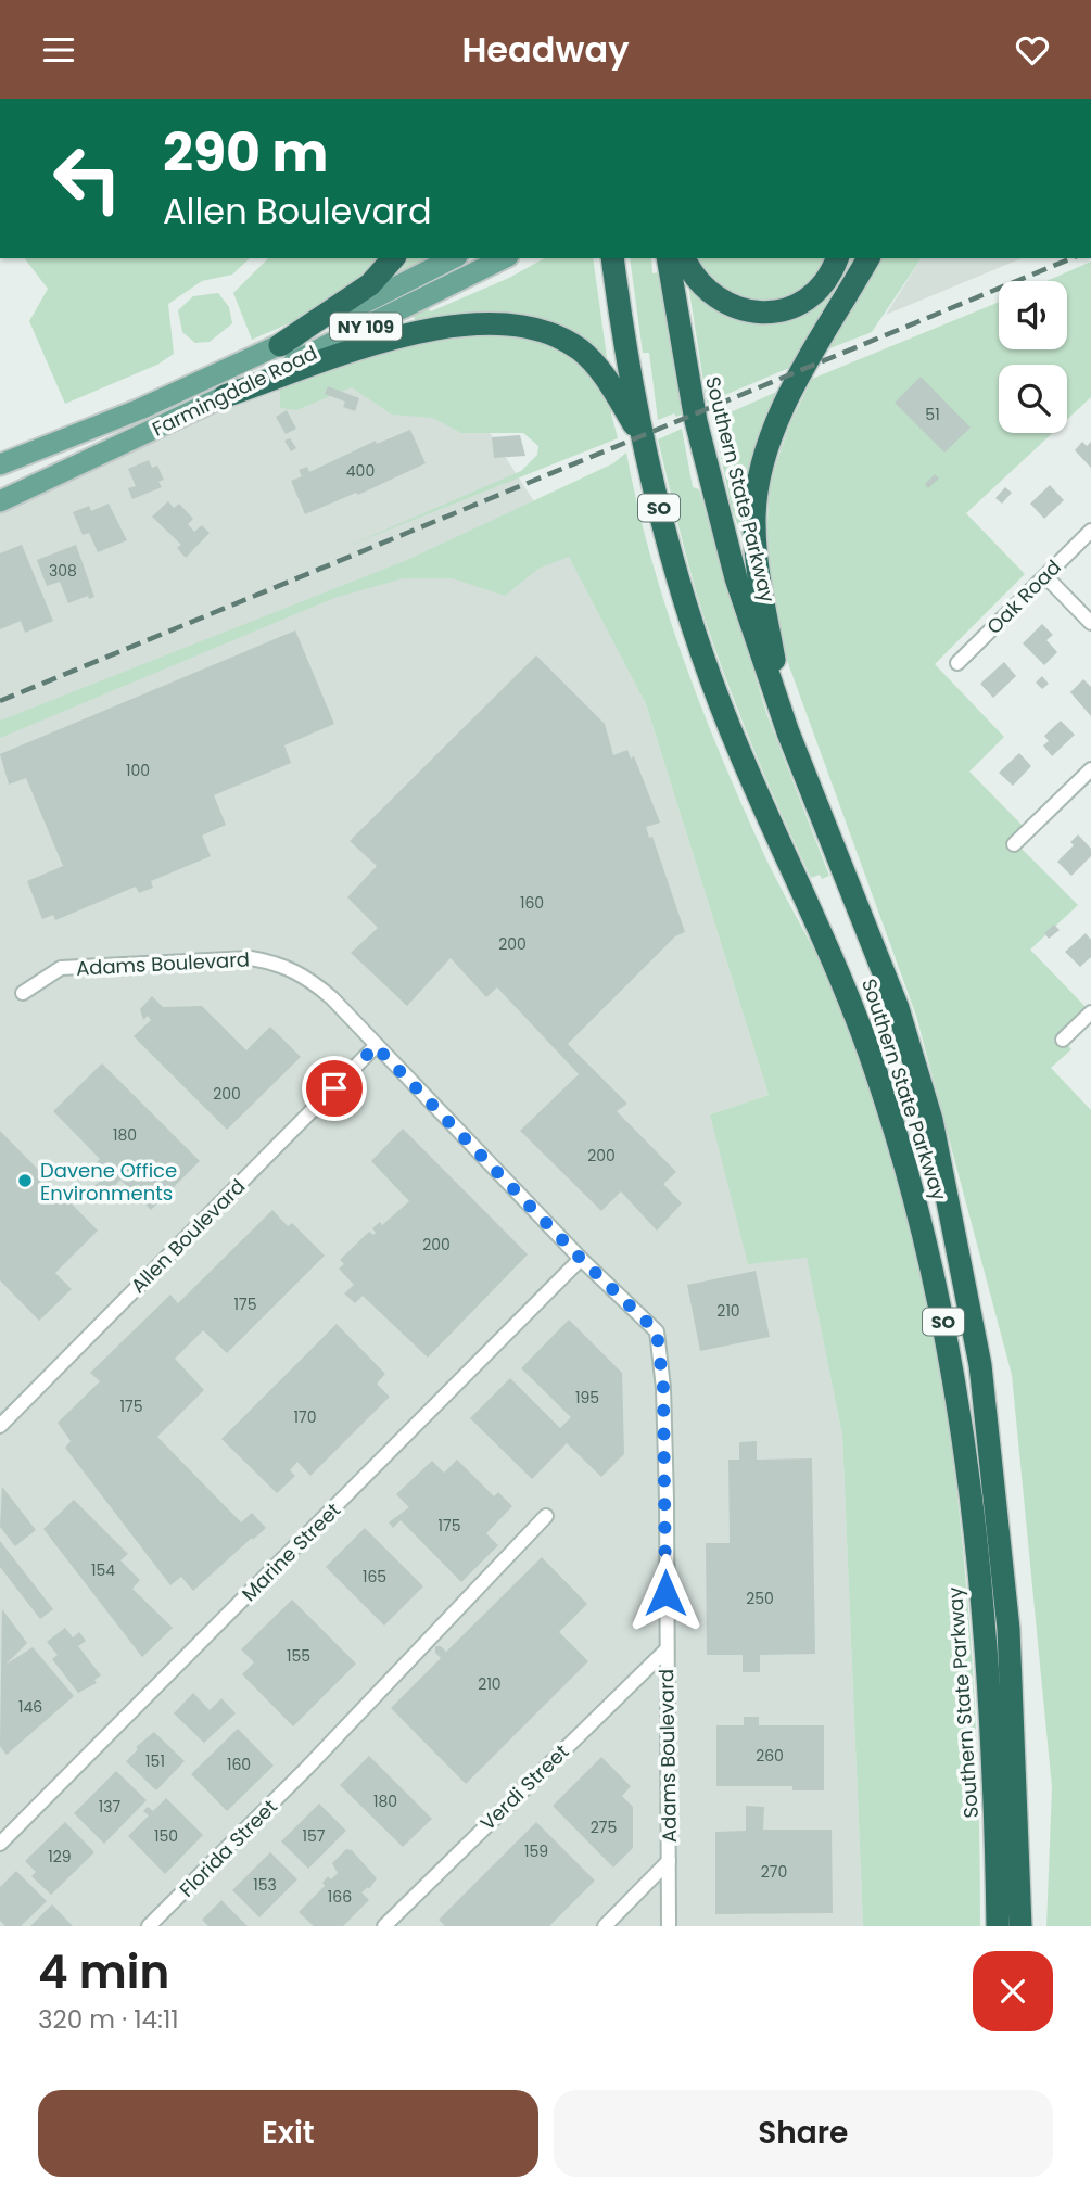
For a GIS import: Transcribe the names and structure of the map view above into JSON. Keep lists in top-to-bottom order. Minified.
{"streets":{"highway":["Southern State Parkway","SO"],"main road":["NY 109","Farmingdale Road"],"street":["Oak Road","Adams Boulevard","Allen Boulevard","Marine Street","Verdi Street","Florida Street"]},"crossings":[["Adams Boulevard","Allen Boulevard"],["Adams Boulevard","Marine Street"],["Adams Boulevard","Verdi Street"]],"places":["Davene Office Environments"],"house_numbers":["51","400","308","100","160","200","200","180","200","200","175","210","195","175","170","175","154","165","250","155","210","146","260","151","160","180","137","275","150","157","159","129","270","153","166"],"page":{"header":"Headway","turn":["290 m","Allen Boulevard"],"heading":["4 min","320 m · 14:11"],"buttons":["Exit","Share"]}}
